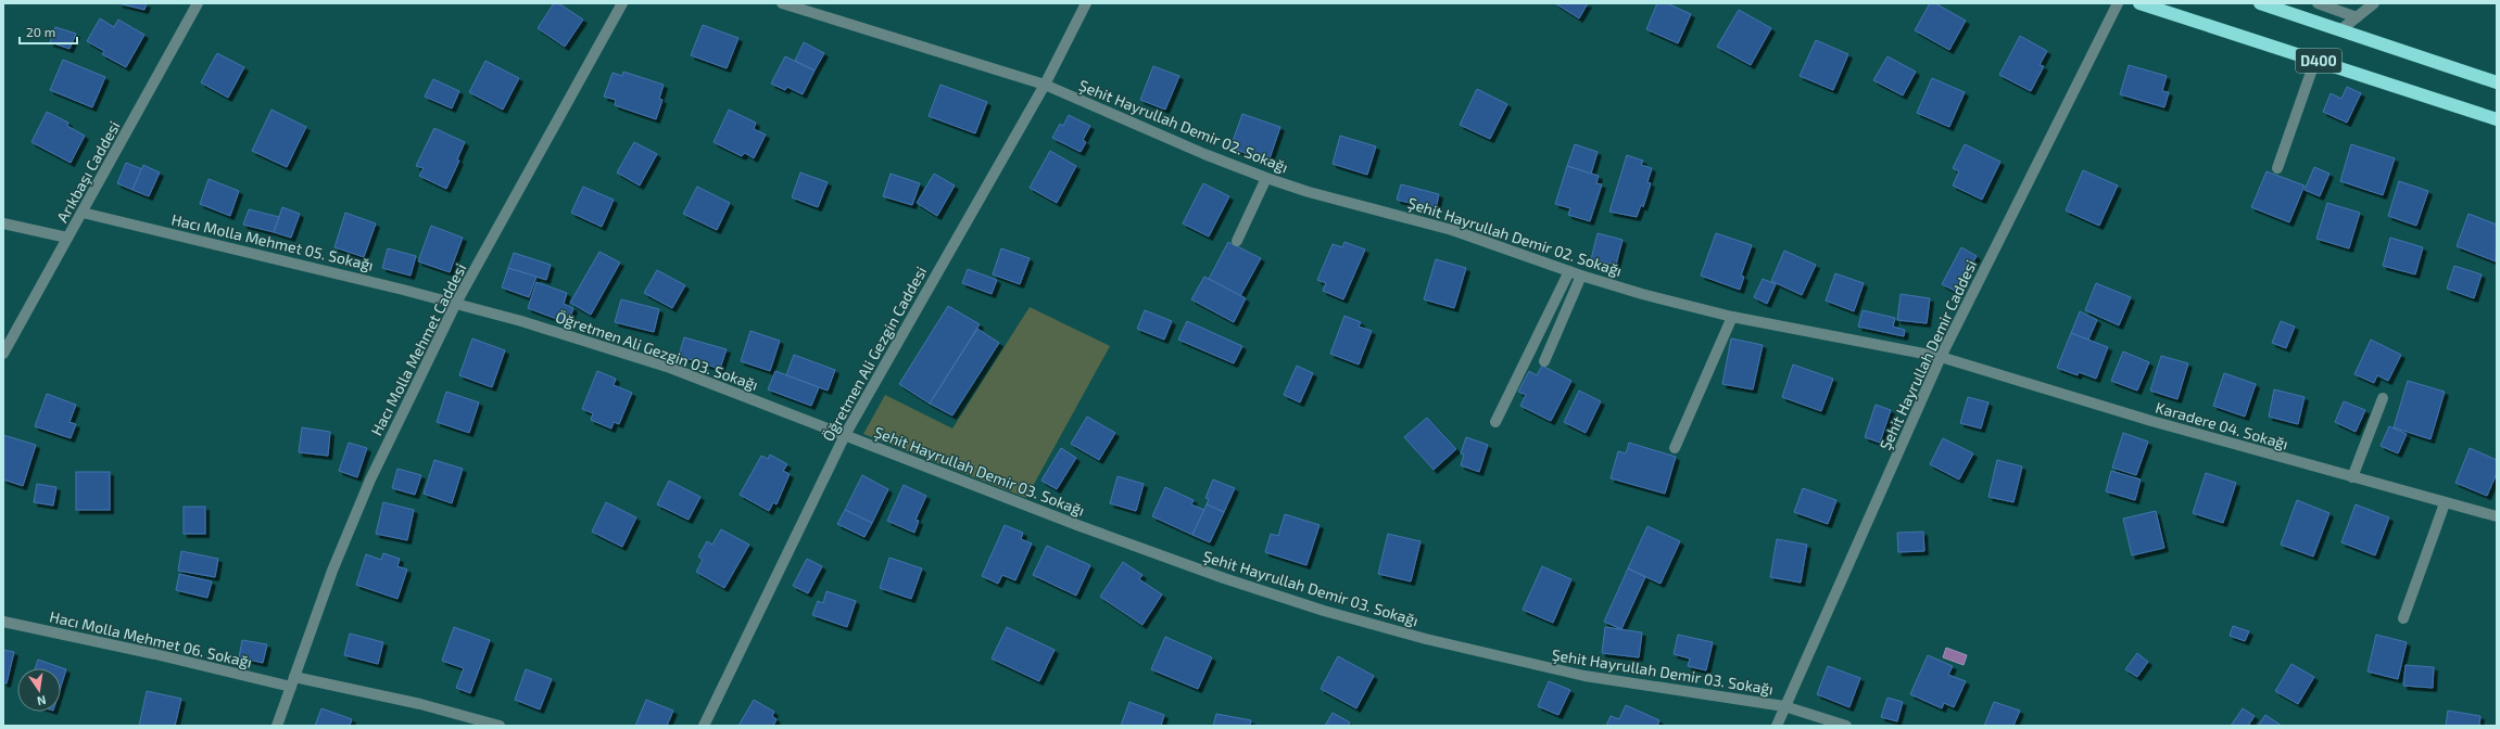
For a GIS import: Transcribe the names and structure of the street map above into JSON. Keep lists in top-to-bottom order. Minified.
{"streets":{"highway":["D400"],"street":["Şehit Hayrullah Demir 02. Sokağı","Arıkbaşı Caddesi","Hacı Molla Mehmet 05. Sokağı","Hacı Molla Mehmet Caddesi","Öğretmen Ali Gezgin 03. Sokağı","Öğretmen Ali Gezgin Caddesi","Şehit Hayrullah Demir Caddesi","Karadere 04. Sokağı","Şehit Hayrullah Demir 03. Sokağı","Hacı Molla Mehmet 06. Sokağı"]},"crossings":[["Şehit Hayrullah Demir 02. Sokağı","Öğretmen Ali Gezgin Caddesi"],["Şehit Hayrullah Demir 02. Sokağı","Şehit Hayrullah Demir Caddesi"],["Şehit Hayrullah Demir 02. Sokağı","Karadere 04. Sokağı"],["Arıkbaşı Caddesi","Hacı Molla Mehmet 05. Sokağı"],["Hacı Molla Mehmet 05. Sokağı","Hacı Molla Mehmet Caddesi"],["Hacı Molla Mehmet 05. Sokağı","Öğretmen Ali Gezgin 03. Sokağı"],["Hacı Molla Mehmet Caddesi","Öğretmen Ali Gezgin 03. Sokağı"],["Hacı Molla Mehmet Caddesi","Hacı Molla Mehmet 06. Sokağı"],["Öğretmen Ali Gezgin 03. Sokağı","Öğretmen Ali Gezgin Caddesi"],["Öğretmen Ali Gezgin 03. Sokağı","Şehit Hayrullah Demir 03. Sokağı"],["Öğretmen Ali Gezgin Caddesi","Şehit Hayrullah Demir 03. Sokağı"],["Şehit Hayrullah Demir Caddesi","Karadere 04. Sokağı"],["Şehit Hayrullah Demir Caddesi","Şehit Hayrullah Demir 03. Sokağı"]],"scale_bar":"20 m","north":"bottom"}
